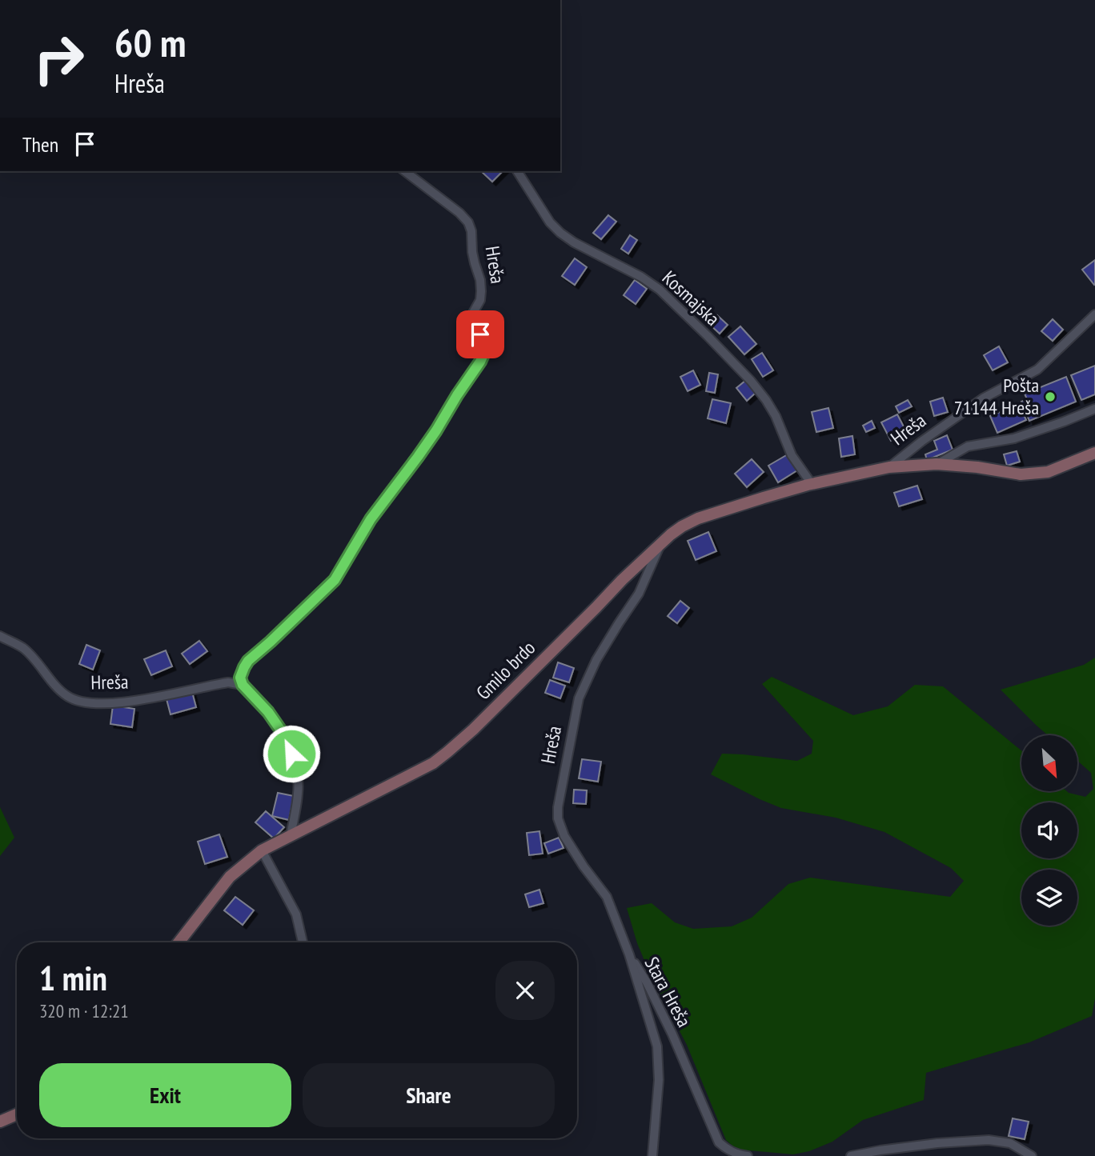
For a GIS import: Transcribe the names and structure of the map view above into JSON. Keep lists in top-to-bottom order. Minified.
{"streets":{"main road":["Hreša","Gmilo brdo"],"street":["Kosmajska","Stara Hreša"]},"crossings":[["Hreša","Gmilo brdo"],["Hreša","Stara Hreša"],["Kosmajska","Gmilo brdo"]],"places":["Pošta 71144 Hreša"],"north":"bottom right","page":{"turn":["60 m","Hreša"],"then":"Then","heading":["1 min","320 m · 12:21"],"buttons":["Exit","Share"]}}
